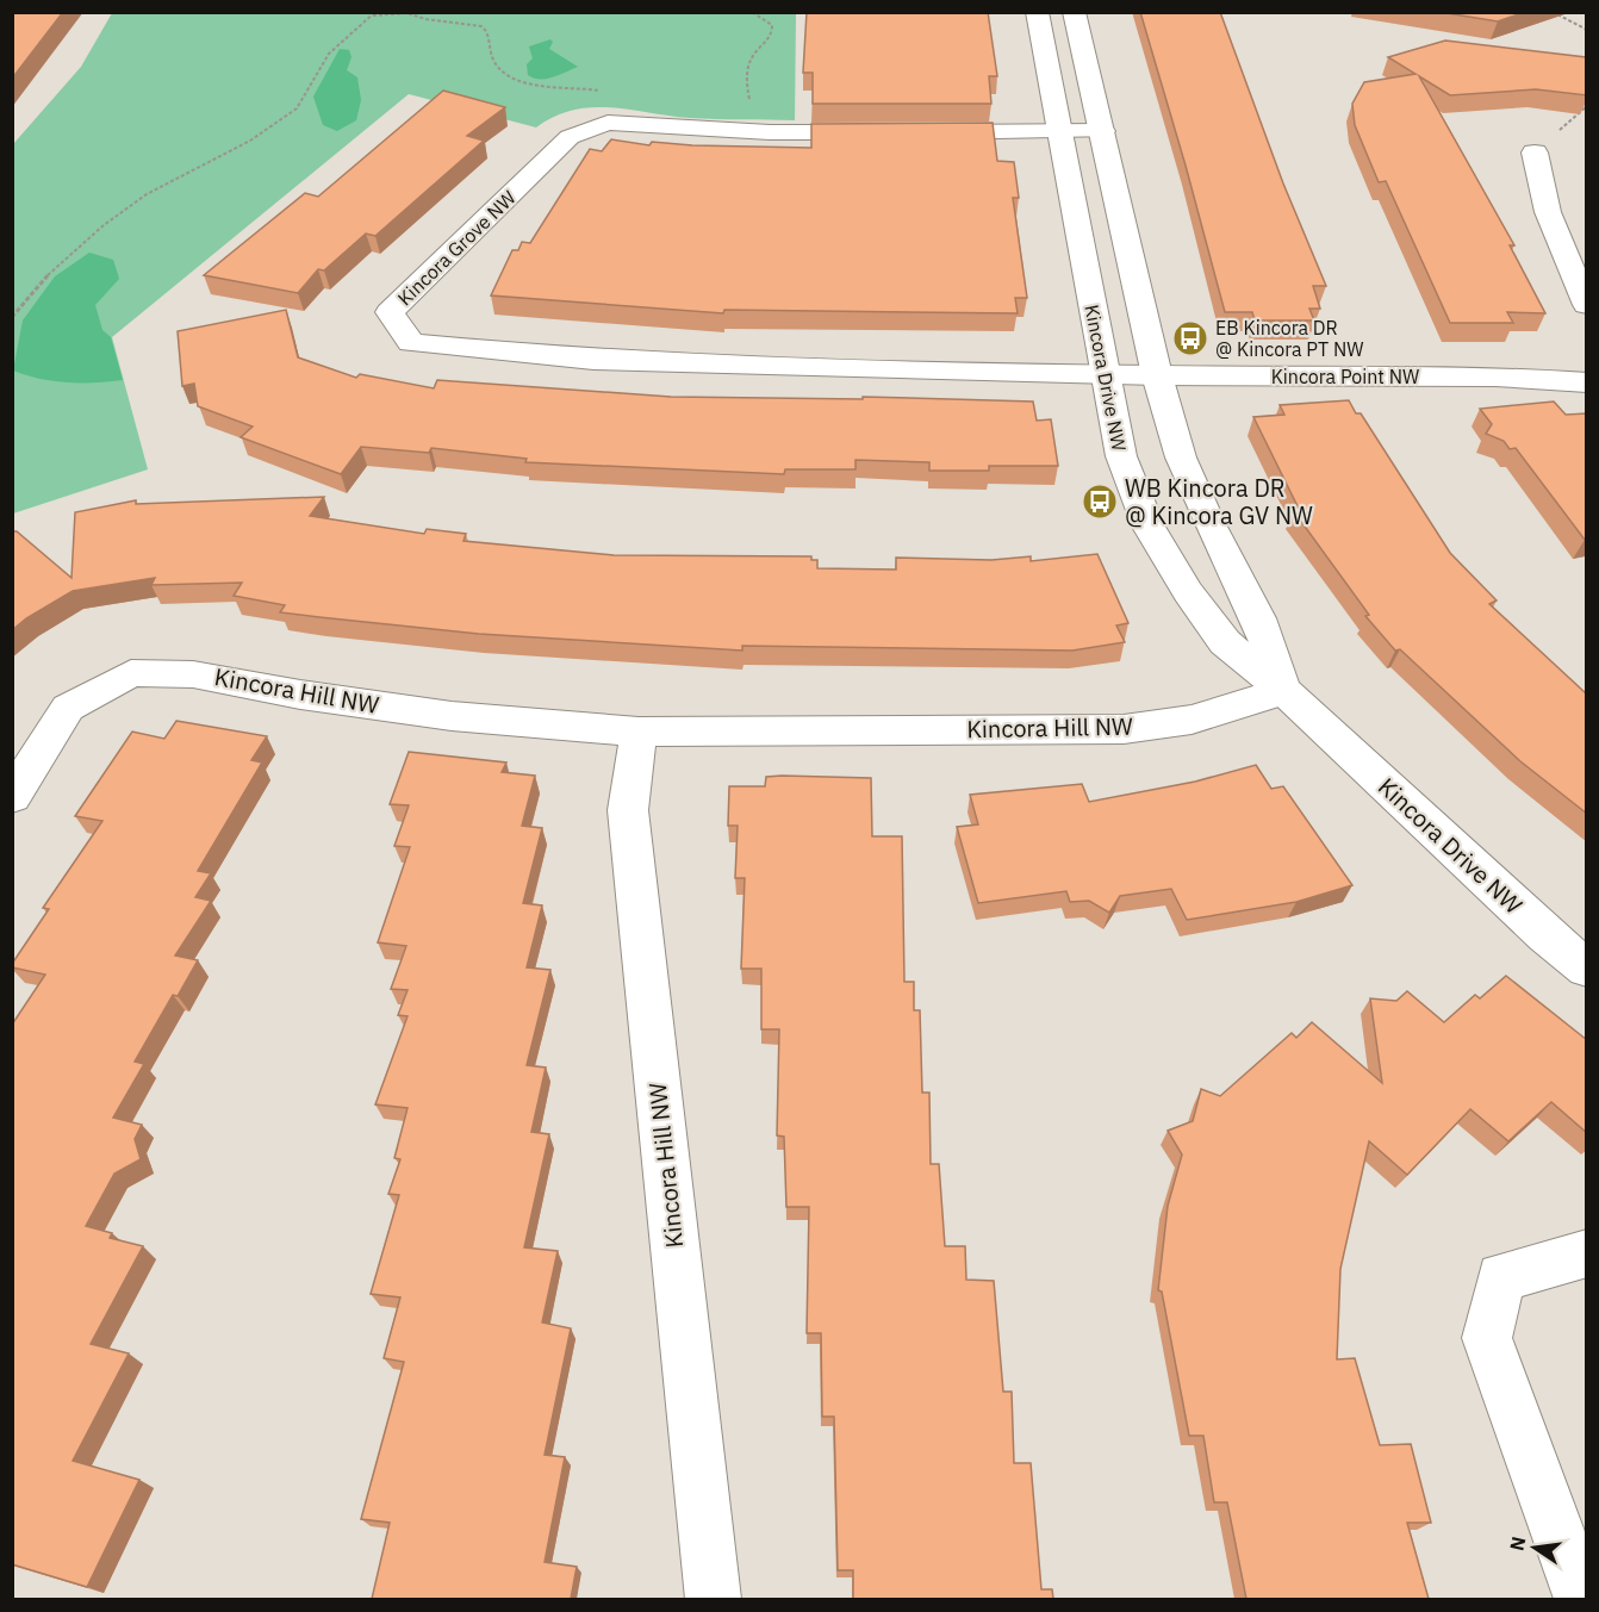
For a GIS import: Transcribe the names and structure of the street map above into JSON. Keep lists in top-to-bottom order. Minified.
{"streets":{"street":["Kincora Grove NW","Kincora Point NW","Kincora Drive NW","Kincora Hill NW"]},"crossings":[["Kincora Grove NW","Kincora Point NW"],["Kincora Grove NW","Kincora Drive NW"],["Kincora Point NW","Kincora Drive NW"],["Kincora Drive NW","Kincora Hill NW"]],"places":{"bus stop":["EB Kincora DR @ Kincora PT NW","WB Kincora DR @ Kincora GV NW"]},"north":"left"}
